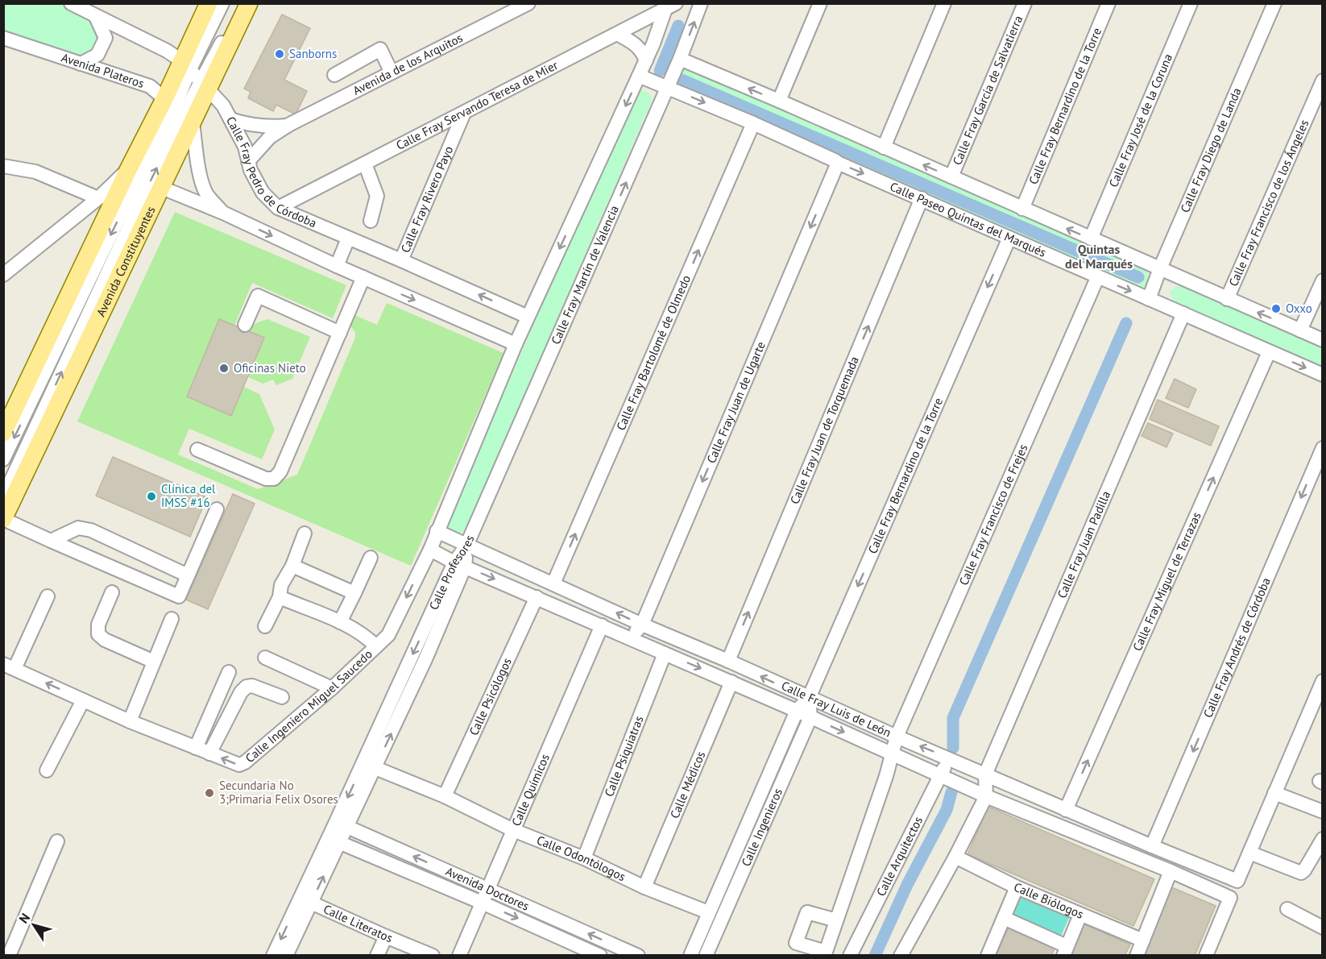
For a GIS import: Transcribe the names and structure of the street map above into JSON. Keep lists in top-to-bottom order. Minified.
{"streets":{"main road":["Avenida Constituyentes"],"street":["Avenida de los Arquitos","Avenida Plateros","Calle Fray García de Salvatierra","Calle Fray Servando Teresa de Mier","Calle Fray Bernardino de la Torre","Calle Fray José de la Coruna","Calle Fray Diego de Landa","Calle Fray Pedro de Córdoba","Calle Fray Rivero Payo","Calle Fray Francisco de los Ángeles","Calle Paseo Quintas del Marqués","Calle Fray Martín de Valencia","Calle Fray Bartolomé de Olmedo","Calle Fray Juan de Ugarte","Calle Fray Juan de Torquemada","Calle Fray Francisco de Frejes","Calle Fray Juan Padilla","Calle Fray Miguel de Terrazas","Calle Profesores","Calle Fray Andrés de Córdoba","Calle Psicólogos","Calle Ingeniero Miguel Saucedo","Calle Fray Luis de León","Calle Psiquiatras","Calle Médicos","Calle Químicos","Calle Ingenieros","Calle Arquitectos","Calle Odontólogos","Avenida Doctores","Calle Biólogos","Calle Literatos"]},"crossings":[["Avenida de los Arquitos","Calle Fray Pedro de Córdoba"],["Avenida Plateros","Avenida Constituyentes"],["Calle Fray Servando Teresa de Mier","Calle Fray Pedro de Córdoba"],["Calle Fray Servando Teresa de Mier","Calle Fray Rivero Payo"],["Calle Fray Bernardino de la Torre","Calle Paseo Quintas del Marqués"],["Calle Fray Bernardino de la Torre","Calle Fray Luis de León"],["Calle Fray Bernardino de la Torre","Calle Ingenieros"],["Calle Fray Diego de Landa","Calle Paseo Quintas del Marqués"],["Calle Fray Pedro de Córdoba","Calle Fray Rivero Payo"],["Calle Fray Pedro de Córdoba","Avenida Constituyentes"],["Calle Paseo Quintas del Marqués","Calle Fray Martín de Valencia"],["Calle Paseo Quintas del Marqués","Calle Fray Bartolomé de Olmedo"],["Calle Paseo Quintas del Marqués","Calle Fray Juan de Ugarte"],["Calle Paseo Quintas del Marqués","Calle Fray Juan de Torquemada"],["Calle Paseo Quintas del Marqués","Calle Fray Francisco de Frejes"],["Calle Paseo Quintas del Marqués","Calle Fray Juan Padilla"],["Calle Paseo Quintas del Marqués","Calle Fray Miguel de Terrazas"],["Calle Fray Martín de Valencia","Calle Profesores"],["Calle Fray Martín de Valencia","Calle Fray Luis de León"],["Calle Fray Bartolomé de Olmedo","Calle Fray Luis de León"],["Calle Fray Juan de Ugarte","Calle Fray Luis de León"],["Calle Fray Juan de Torquemada","Calle Fray Luis de León"],["Calle Fray Francisco de Frejes","Calle Fray Luis de León"],["Calle Fray Juan Padilla","Calle Fray Luis de León"],["Calle Fray Miguel de Terrazas","Calle Fray Luis de León"],["Calle Profesores","Calle Fray Luis de León"],["Calle Profesores","Calle Odontólogos"],["Calle Profesores","Avenida Doctores"],["Calle Profesores","Calle Literatos"],["Calle Fray Andrés de Córdoba","Calle Fray Luis de León"],["Calle Psicólogos","Calle Fray Luis de León"],["Calle Psicólogos","Calle Odontólogos"],["Calle Ingeniero Miguel Saucedo","Calle Fray Luis de León"],["Calle Fray Luis de León","Calle Psiquiatras"],["Calle Fray Luis de León","Calle Médicos"],["Calle Fray Luis de León","Calle Químicos"],["Calle Fray Luis de León","Calle Ingenieros"],["Calle Fray Luis de León","Calle Arquitectos"],["Calle Psiquiatras","Calle Odontólogos"],["Calle Médicos","Calle Odontólogos"],["Calle Químicos","Calle Odontólogos"],["Calle Químicos","Avenida Doctores"],["Calle Ingenieros","Calle Odontólogos"]],"one_way":["Calle Fray Bernardino de la Torre","Calle Fray Bartolomé de Olmedo","Calle Fray Juan de Ugarte","Calle Fray Juan de Torquemada","Calle Fray Miguel de Terrazas","Calle Ingeniero Miguel Saucedo"],"districts":["Quintas del Marqués"],"places":["Sanborns","Oxxo","Oficinas Nieto","Clínica del IMSS #16","Secundaria No 3;Primaria Felix Osores"],"north":"top left"}
